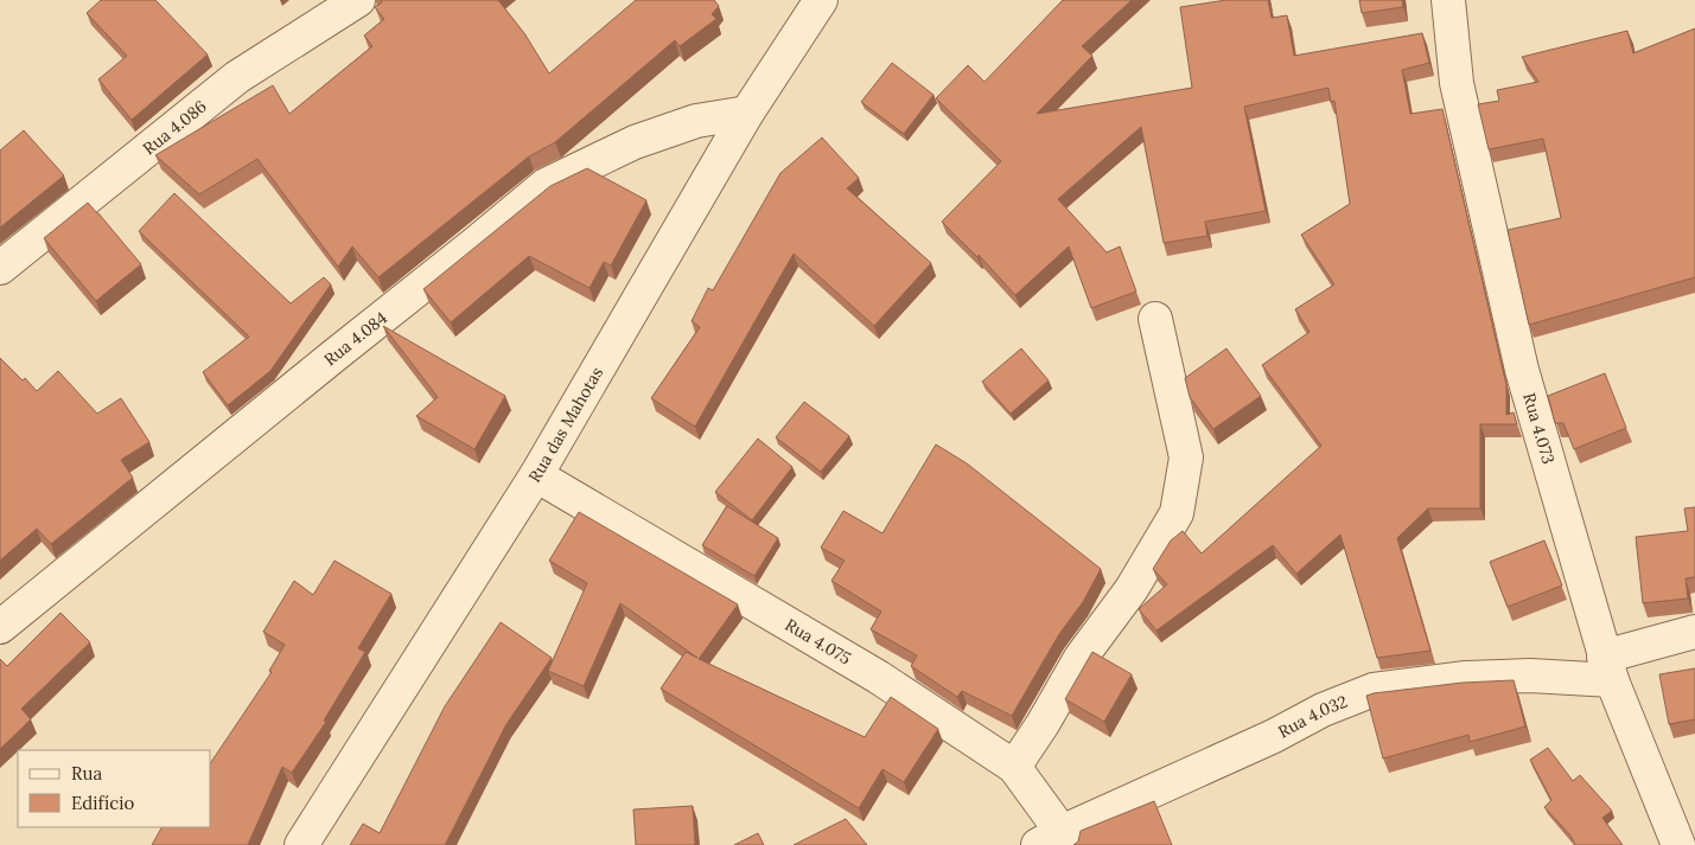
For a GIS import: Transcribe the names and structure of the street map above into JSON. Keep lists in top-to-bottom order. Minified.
{"streets":{"street":["Rua 4.086","Rua 4.084","Rua das Mahotas","Rua 4.073","Rua 4.075","Rua 4.032"]},"crossings":[["Rua 4.084","Rua das Mahotas"],["Rua das Mahotas","Rua 4.075"],["Rua 4.073","Rua 4.032"],["Rua 4.075","Rua 4.032"]],"legend":["Rua","Edifício"]}
